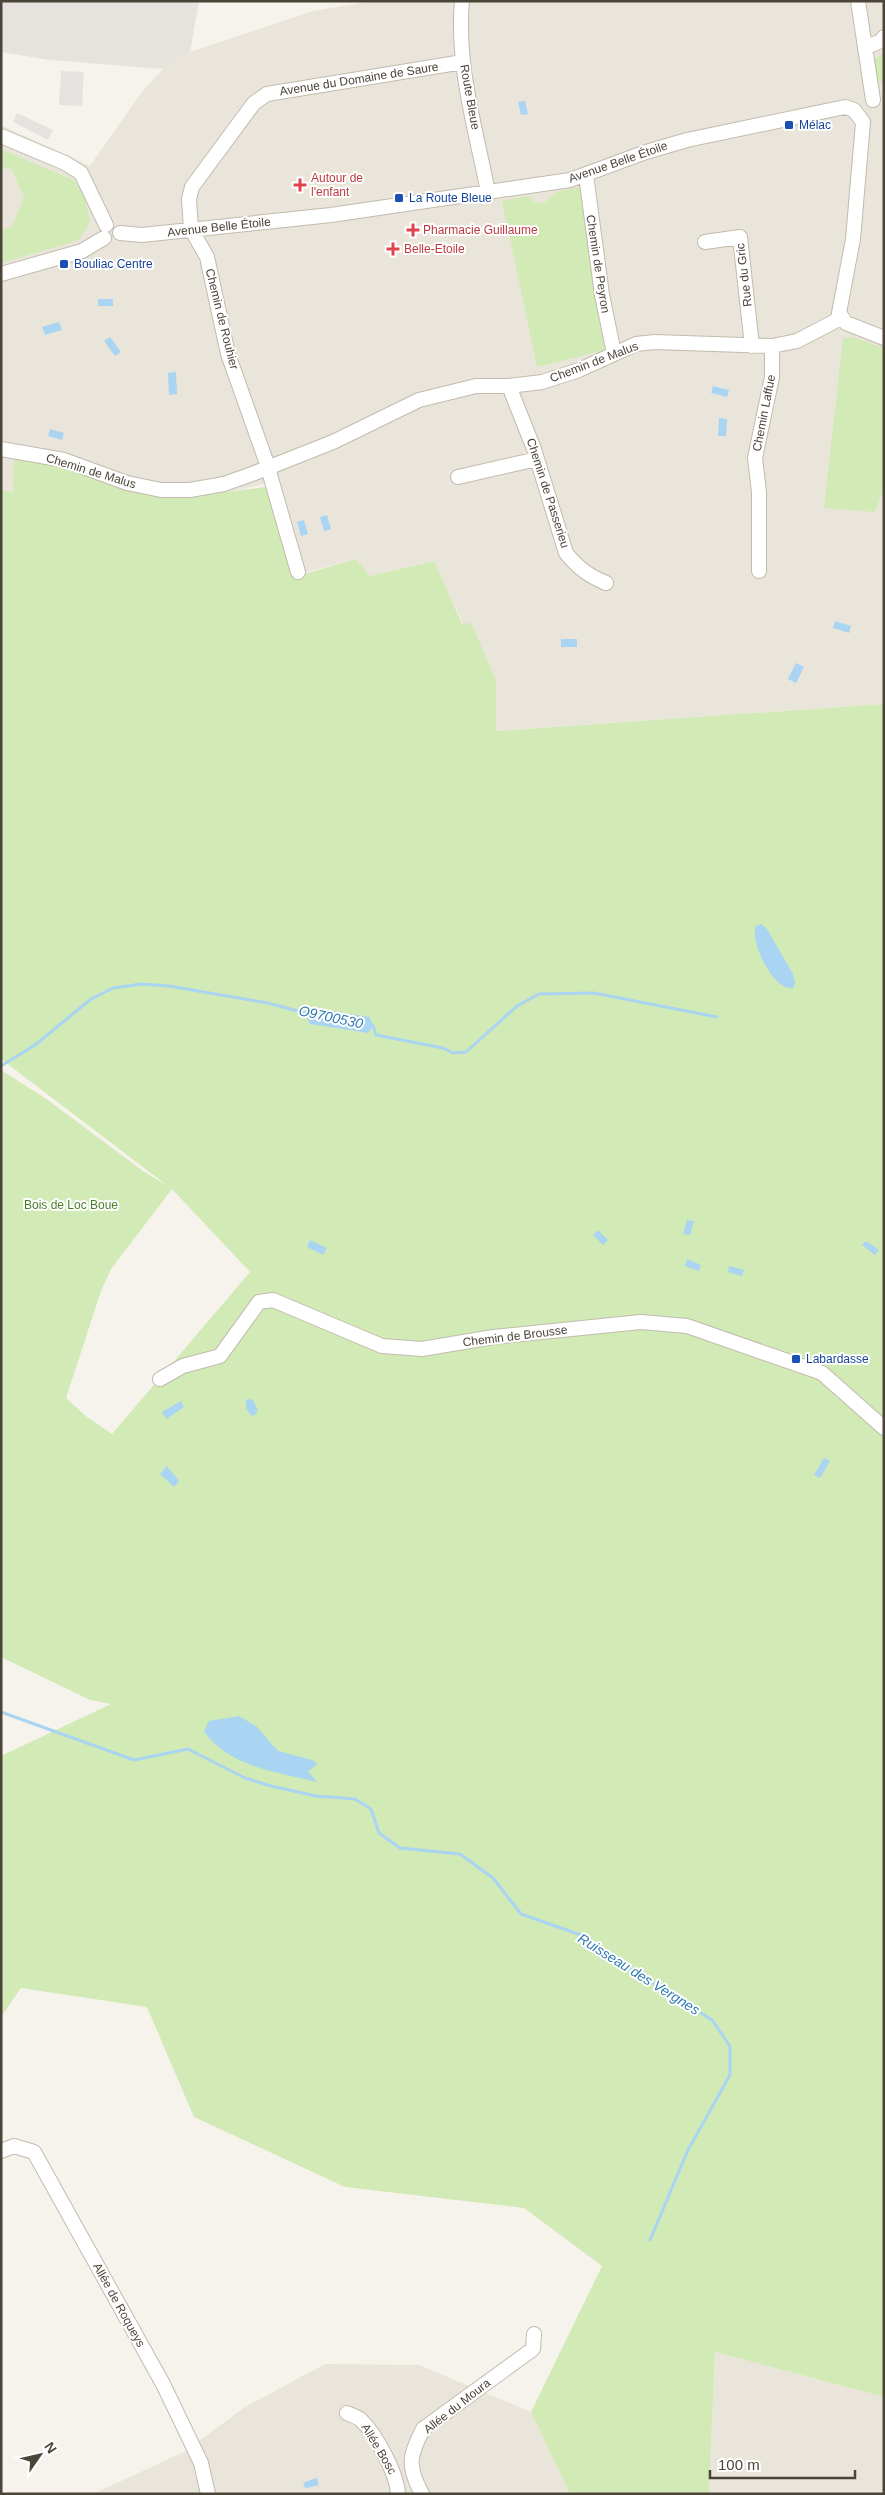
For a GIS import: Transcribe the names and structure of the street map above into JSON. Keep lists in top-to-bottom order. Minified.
{"streets":{"street":["Avenue du Domaine de Saure","Route Bleue","Avenue Belle Étoile","Chemin de Peyron","Rue du Gric","Chemin de Rouhier","Chemin de Malus","Chemin Laffue","Chemin de Passerieu","Chemin de Brousse","Allée de Roqueys","Allée du Moura","Allée Bosc"]},"crossings":[["Avenue du Domaine de Saure","Route Bleue"],["Avenue du Domaine de Saure","Avenue Belle Étoile"],["Avenue du Domaine de Saure","Chemin de Rouhier"],["Route Bleue","Avenue Belle Étoile"],["Avenue Belle Étoile","Chemin de Peyron"],["Avenue Belle Étoile","Chemin de Rouhier"],["Chemin de Peyron","Chemin de Malus"],["Rue du Gric","Chemin de Malus"],["Chemin de Rouhier","Chemin de Malus"],["Chemin de Malus","Chemin Laffue"],["Chemin de Malus","Chemin de Passerieu"]],"water":["O9700530","Ruisseau des Vergnes"],"parks":["Bois de Loc Boue"],"places":{"transit":["Mélac","La Route Bleue","Bouliac Centre","Labardasse"],"health":["Autour de l'enfant","Pharmacie Guillaume","Belle-Etoile"]},"scale_bar":"100 m","north":"top right"}
